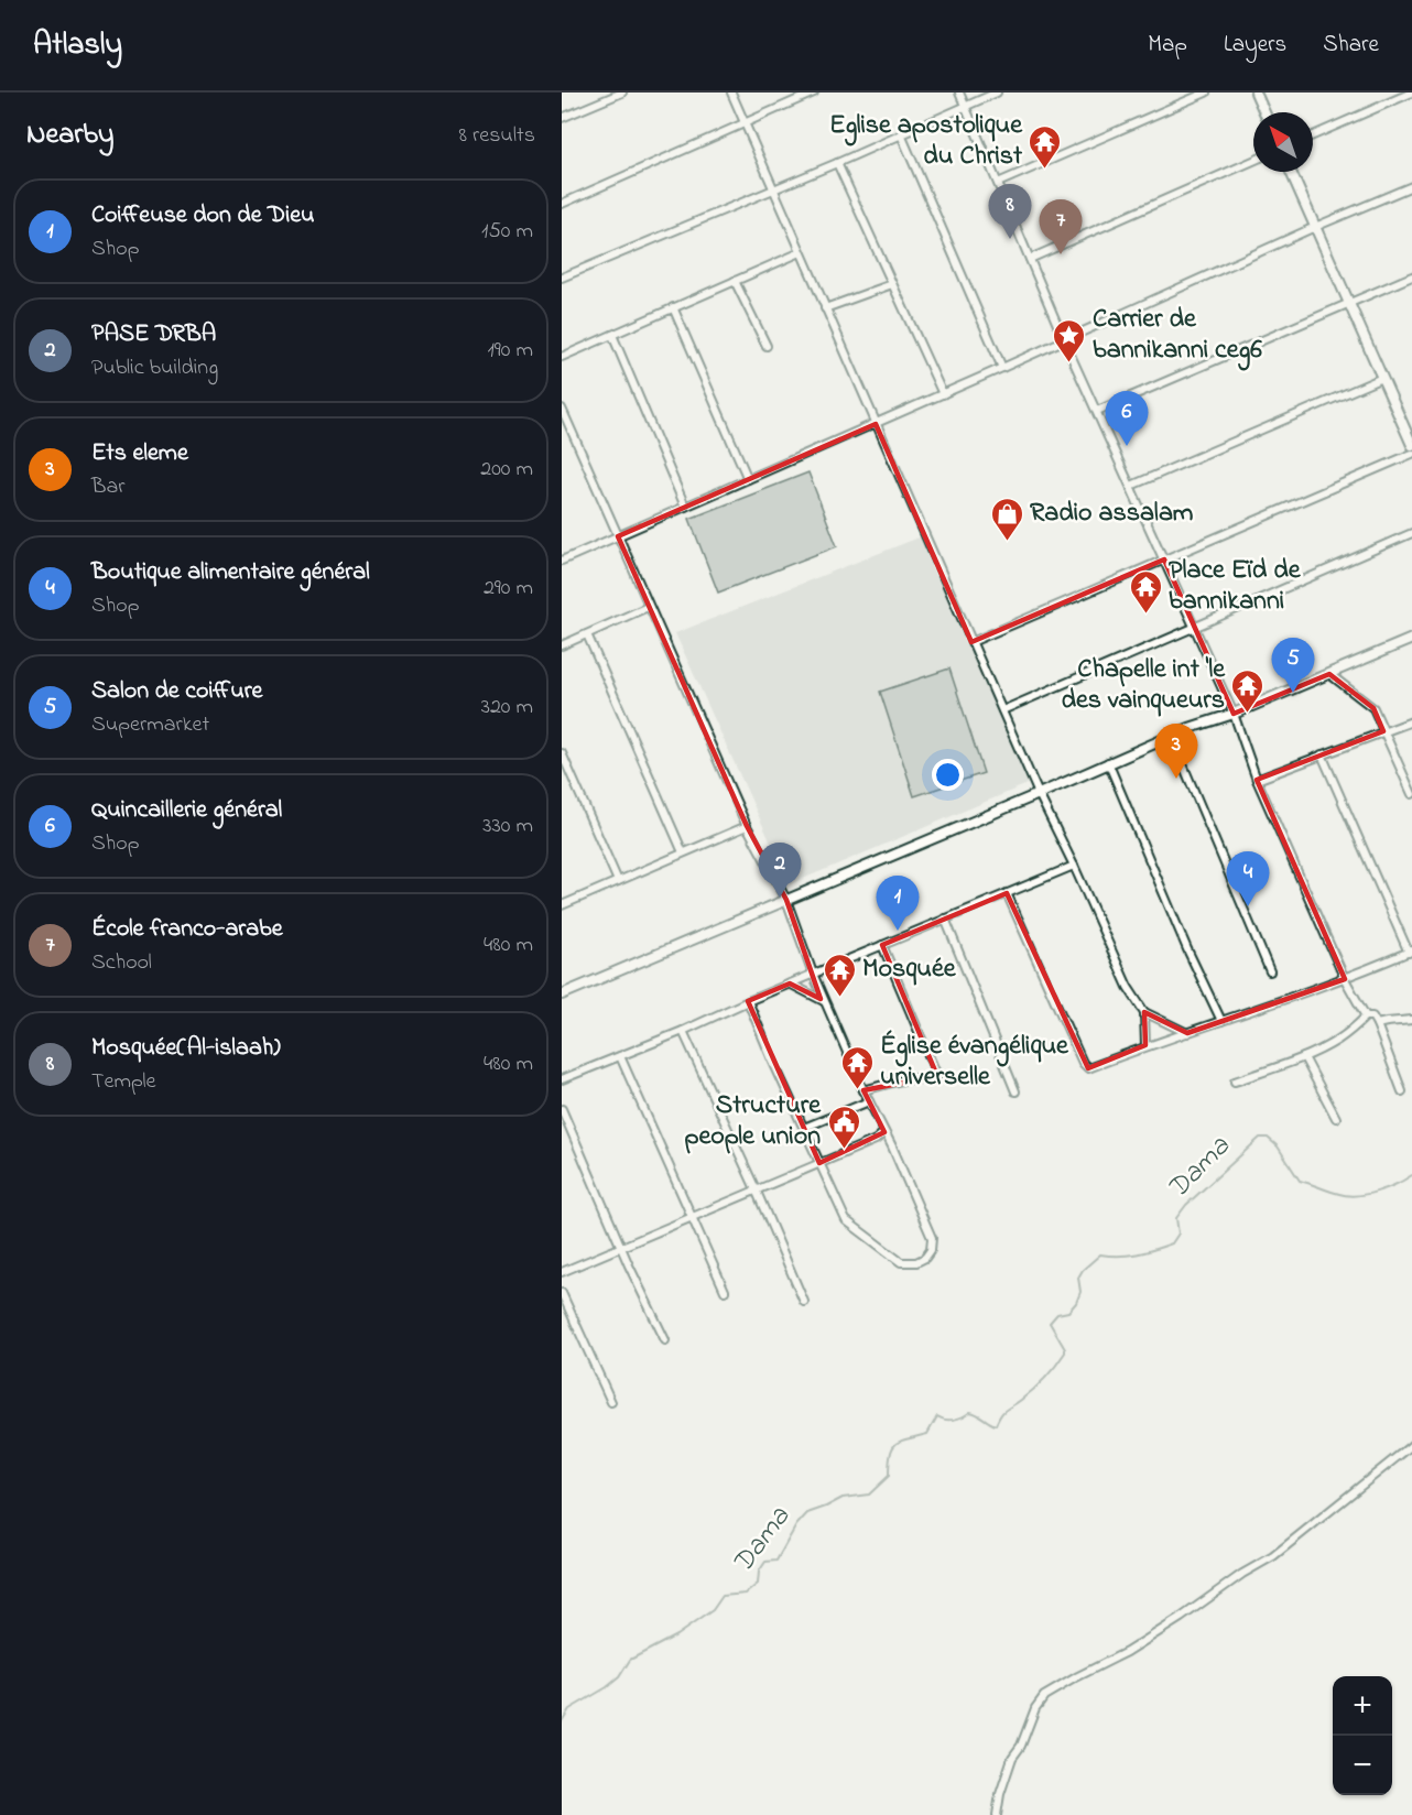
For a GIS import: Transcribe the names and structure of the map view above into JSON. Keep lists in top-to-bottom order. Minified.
{"water":["Dama"],"places":{"temple":["Eglise apostolique du Christ","Place Eïd de bannikanni","Chapelle int 'le des vainqueurs","Mosquée","Église évangélique universelle"],"place":["Carrier de bannikanni ceg6"],"shop":["Radio assalam"],"public building":["Structure people union"]},"north":"top left","page":{"header":"Atlasly","nav":["Map","Layers","Share"],"heading":["Nearby","8 results"],"list":[{"mark":"1","name":"Coiffeuse don de Dieu","note":"Shop","value":"150 m"},{"mark":"2","name":"PASE DRBA","note":"Public building","value":"190 m"},{"mark":"3","name":"Ets eleme","note":"Bar","value":"200 m"},{"mark":"4","name":"Boutique alimentaire général","note":"Shop","value":"290 m"},{"mark":"5","name":"Salon de coiffure","note":"Supermarket","value":"320 m"},{"mark":"6","name":"Quincaillerie général","note":"Shop","value":"330 m"},{"mark":"7","name":"École franco-arabe","note":"School","value":"480 m"},{"mark":"8","name":"Mosquée(Al-islaah)","note":"Temple","value":"480 m"}],"pins":["8","7","6","5","3","2","4","1"],"map_buttons":["+","−"]}}
